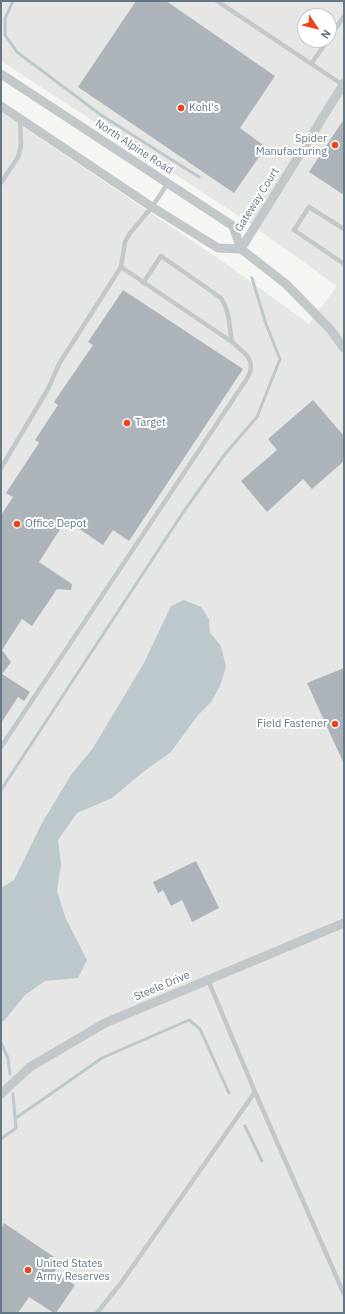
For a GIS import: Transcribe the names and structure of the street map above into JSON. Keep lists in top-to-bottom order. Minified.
{"streets":{"street":["North Alpine Road","Gateway Court","Steele Drive"]},"crossings":[["North Alpine Road","Gateway Court"]],"places":["Kohl's","Spider Manufacturing","Target","Office Depot","Field Fastener","United States Army Reserves"],"north":"bottom right"}
